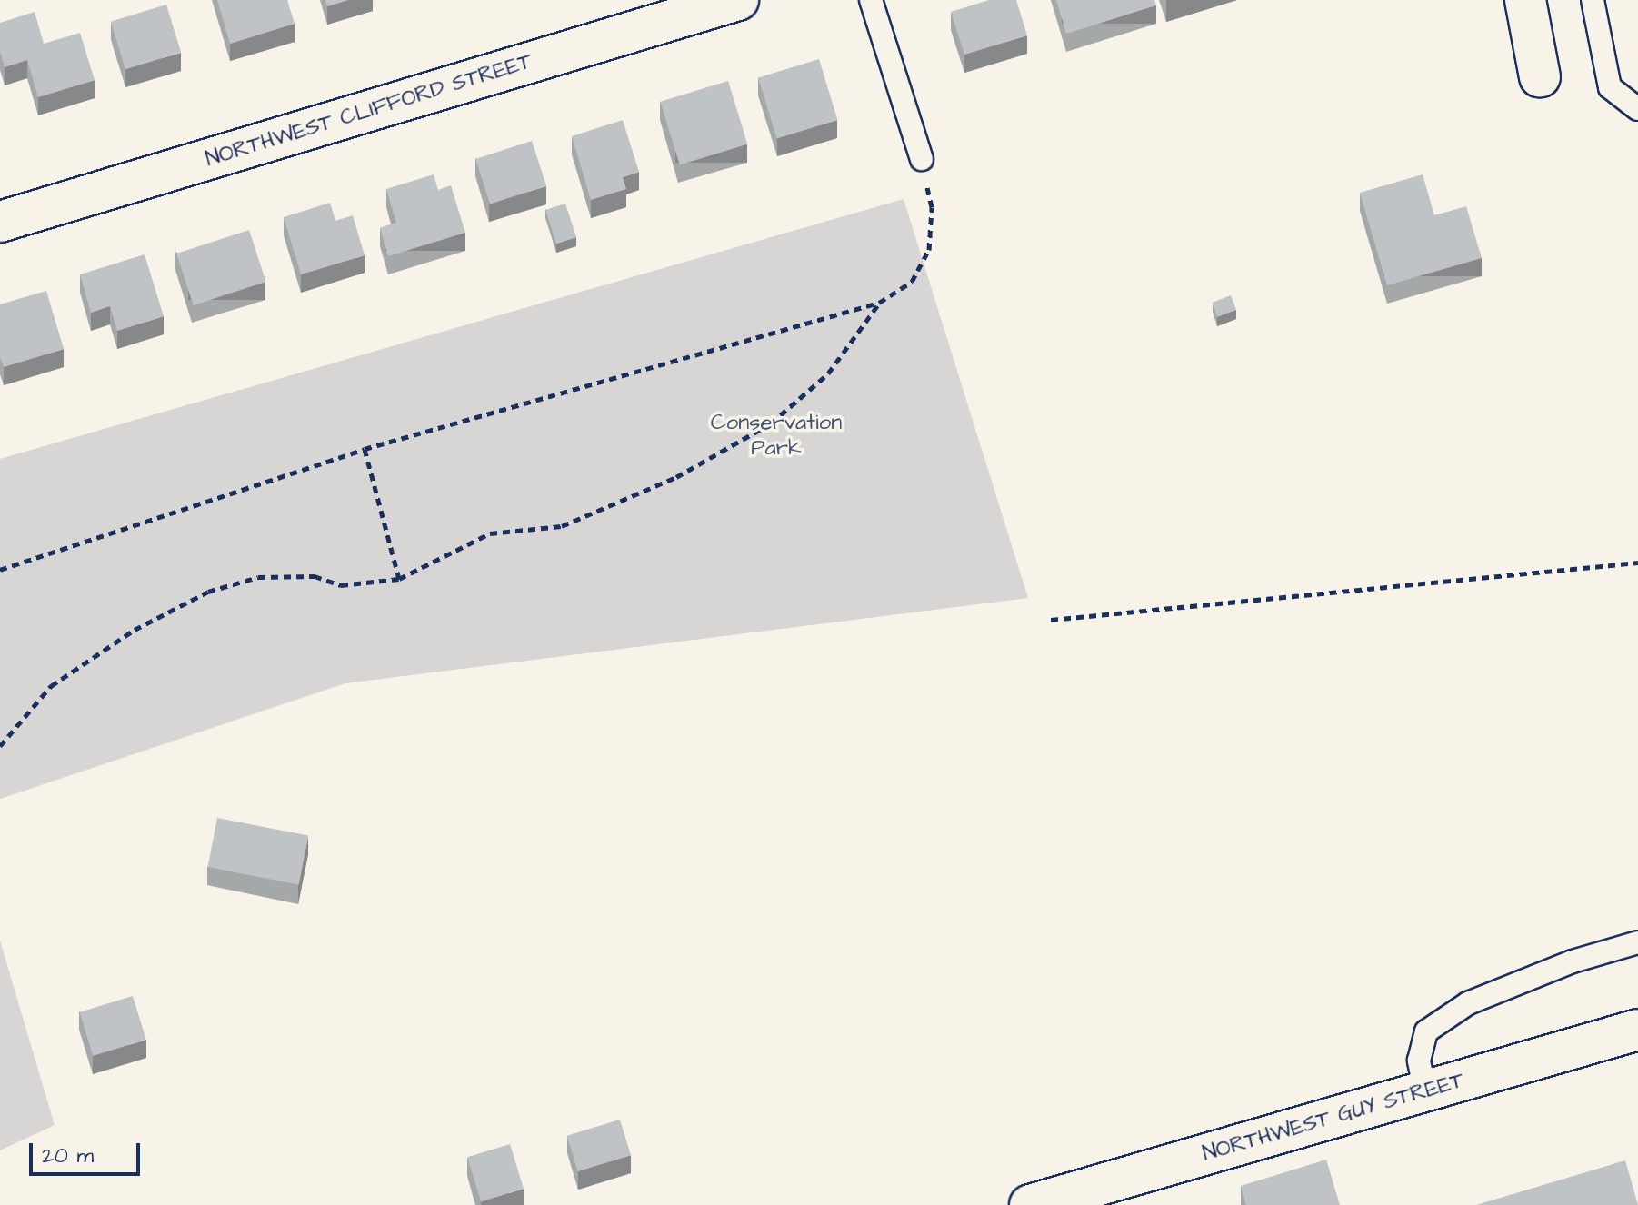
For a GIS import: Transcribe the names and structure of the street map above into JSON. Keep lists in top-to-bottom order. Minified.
{"streets":{"street":["NORTHWEST CLIFFORD STREET","NORTHWEST GUY STREET"]},"parks":["Conservation Park"],"scale_bar":"20 m"}
